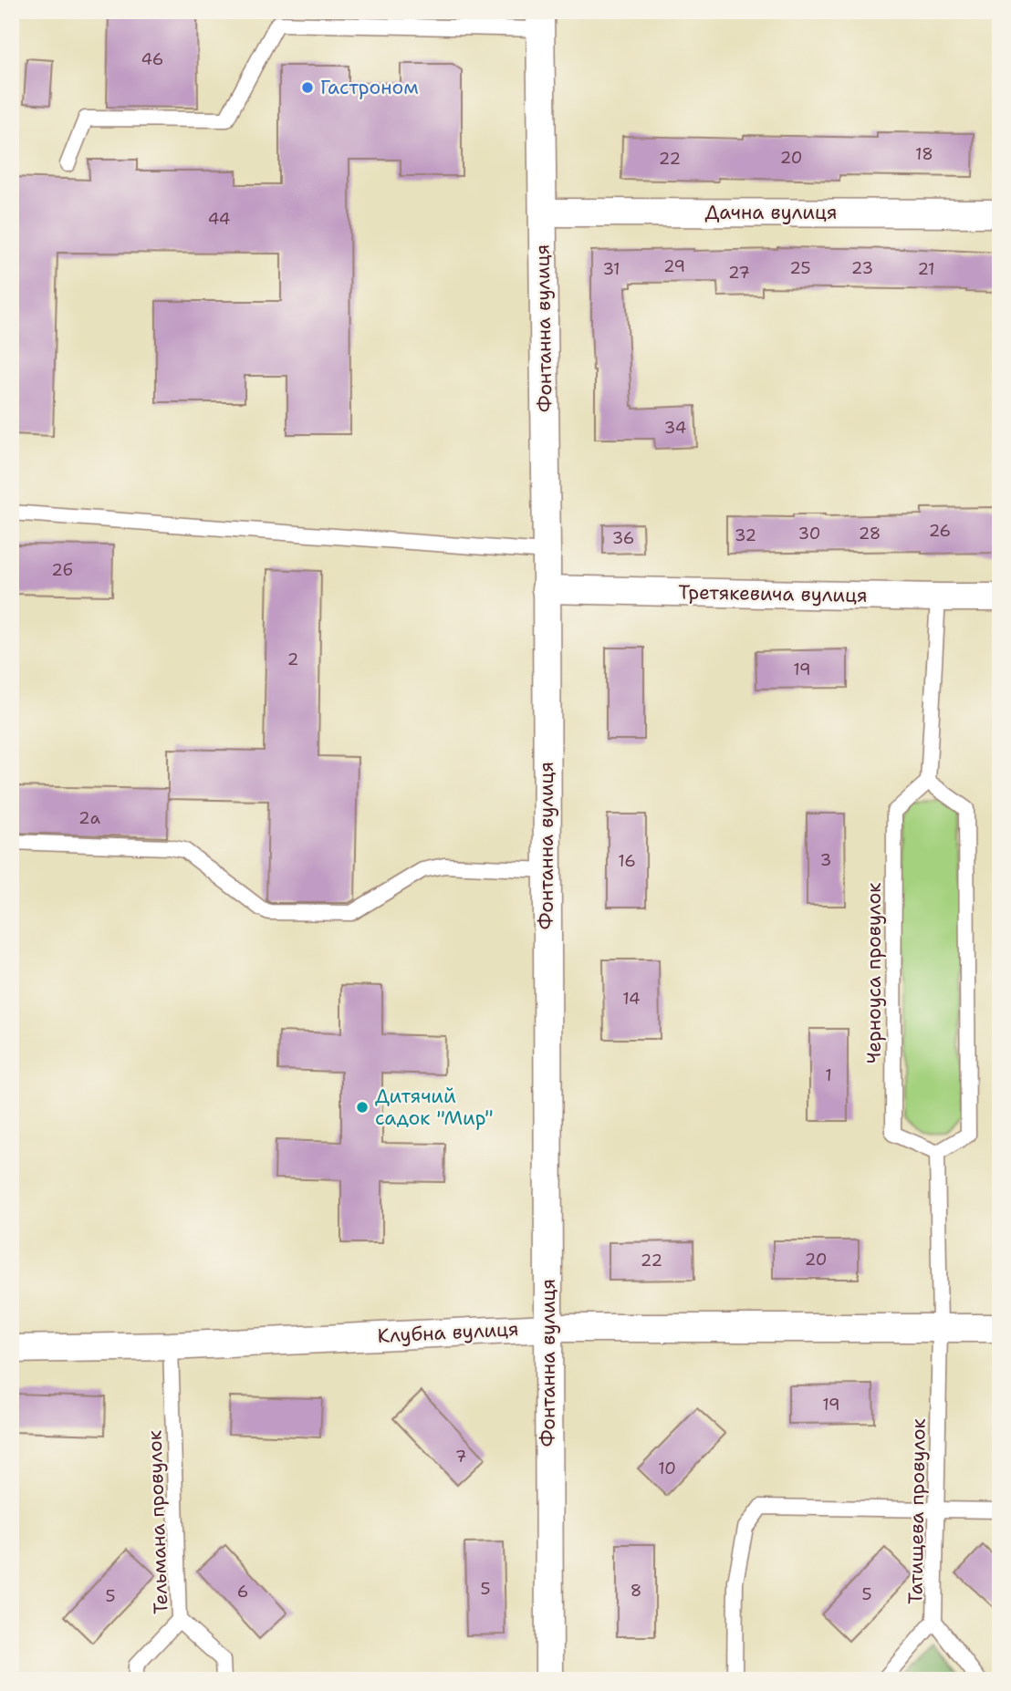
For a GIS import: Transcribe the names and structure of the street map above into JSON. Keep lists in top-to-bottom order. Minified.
{"streets":{"street":["Дачна вулиця","Фонтанна вулиця","Третякевича вулиця","Клубна вулиця"],"lane":["Черноуса провулок","Татищева провулок","Тельмана провулок"]},"crossings":[["Дачна вулиця","Фонтанна вулиця"],["Фонтанна вулиця","Третякевича вулиця"],["Фонтанна вулиця","Клубна вулиця"],["Клубна вулиця","Татищева провулок"],["Клубна вулиця","Тельмана провулок"]],"places":["Гастроном","Дитячий садок \"Мир\""],"house_numbers":["46","18","20","22","44","29","25","23","31","21","27","34","26","30","28","32","36","2б","2","19","2а","3","16","14","1","20","22","19","7","10","5","8","6","5","5"]}
